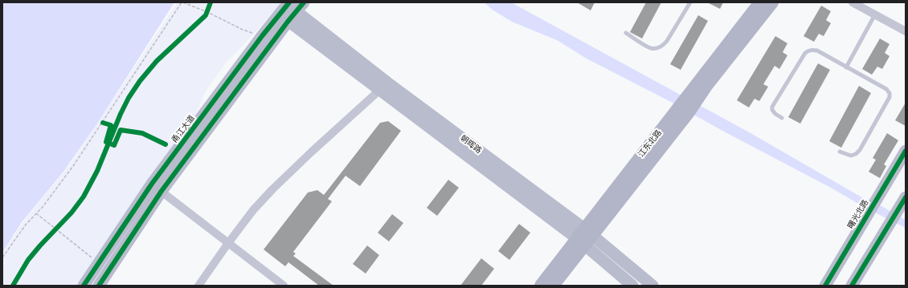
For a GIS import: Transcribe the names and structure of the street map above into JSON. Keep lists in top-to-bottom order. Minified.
{"streets":{"main road":["甬江大道","江东北路","朝晖路","曙光北路"]},"crossings":[["甬江大道","朝晖路"],["江东北路","朝晖路"]]}
